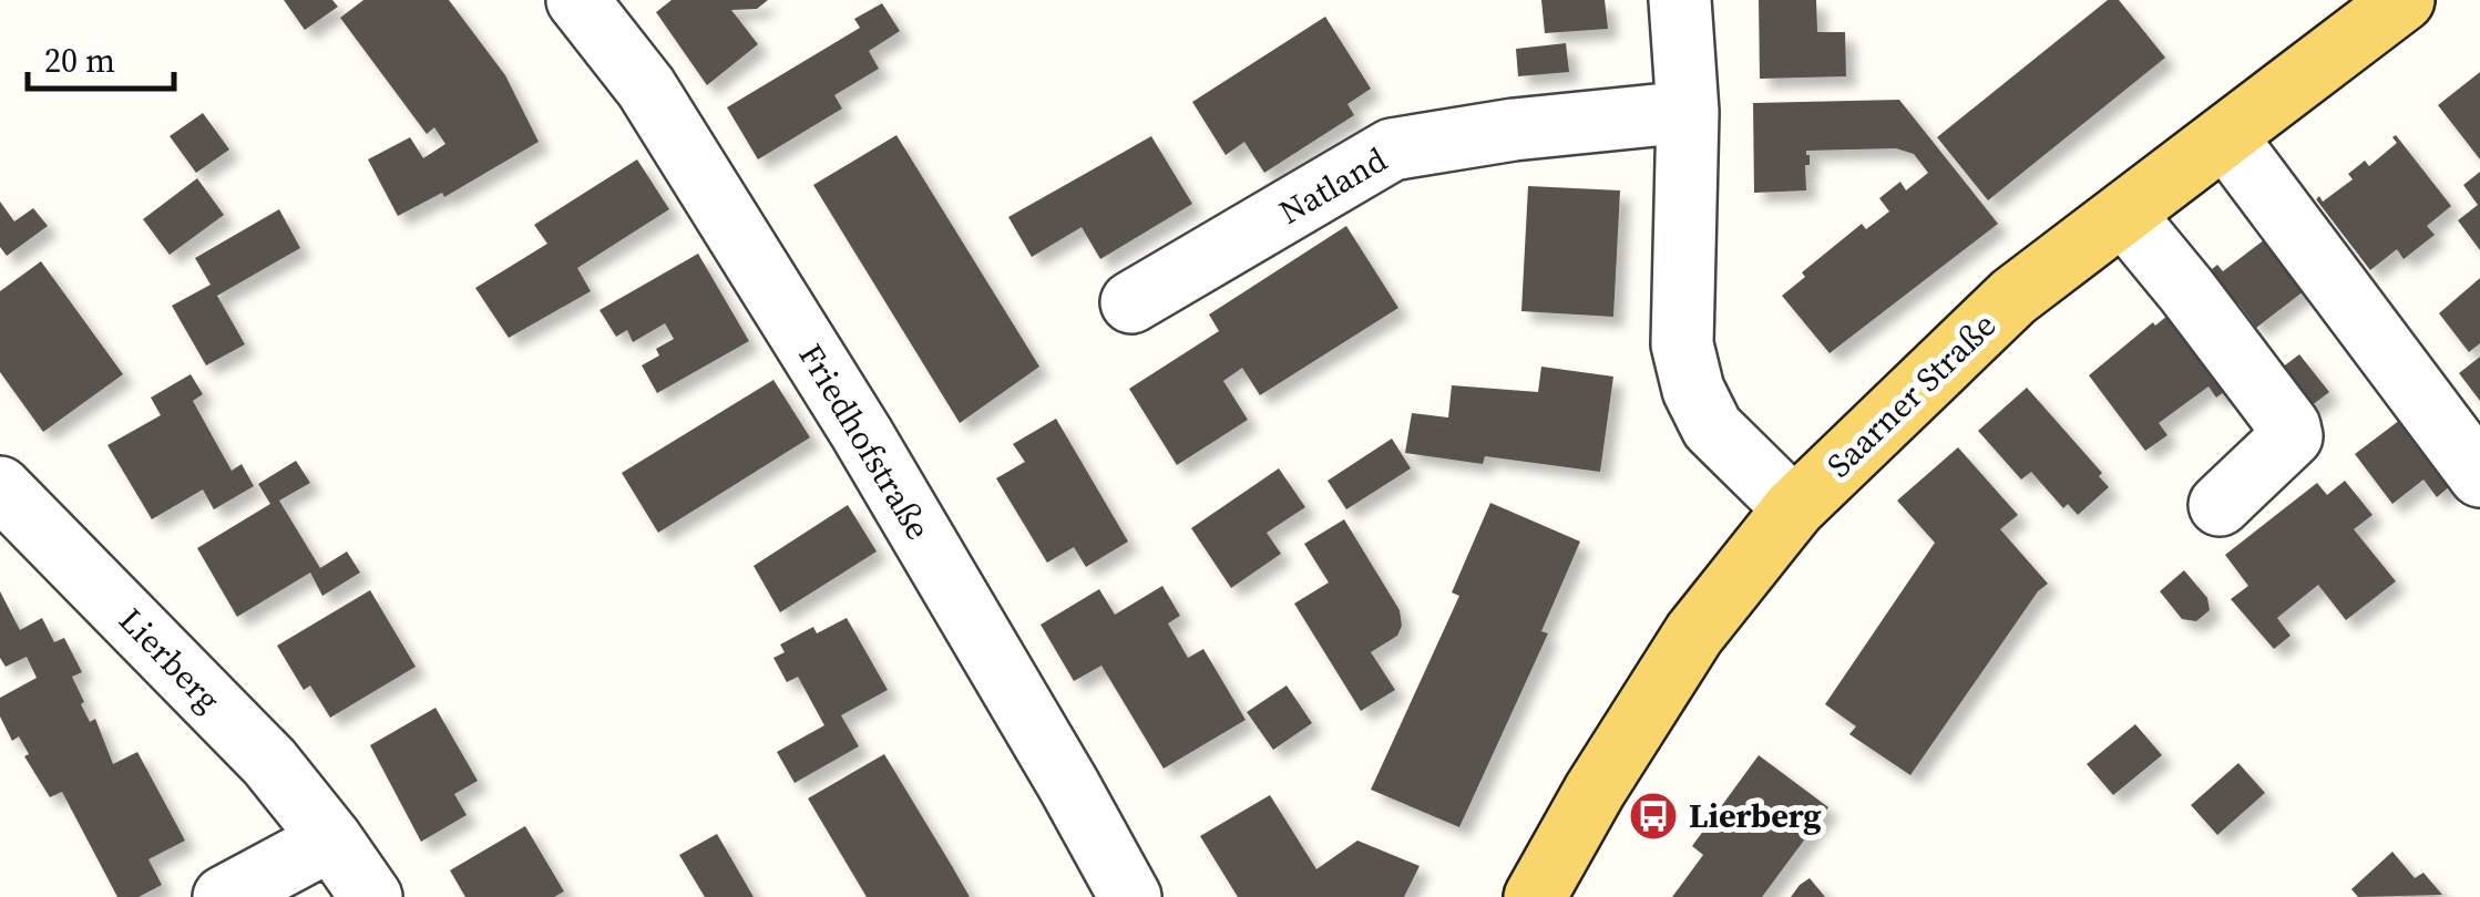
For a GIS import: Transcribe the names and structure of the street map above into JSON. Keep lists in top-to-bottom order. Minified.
{"streets":{"main road":["Saarner Straße"],"street":["Natland","Friedhofstraße","Lierberg"]},"places":{"bus stop":["Lierberg"]},"scale_bar":"20 m"}
